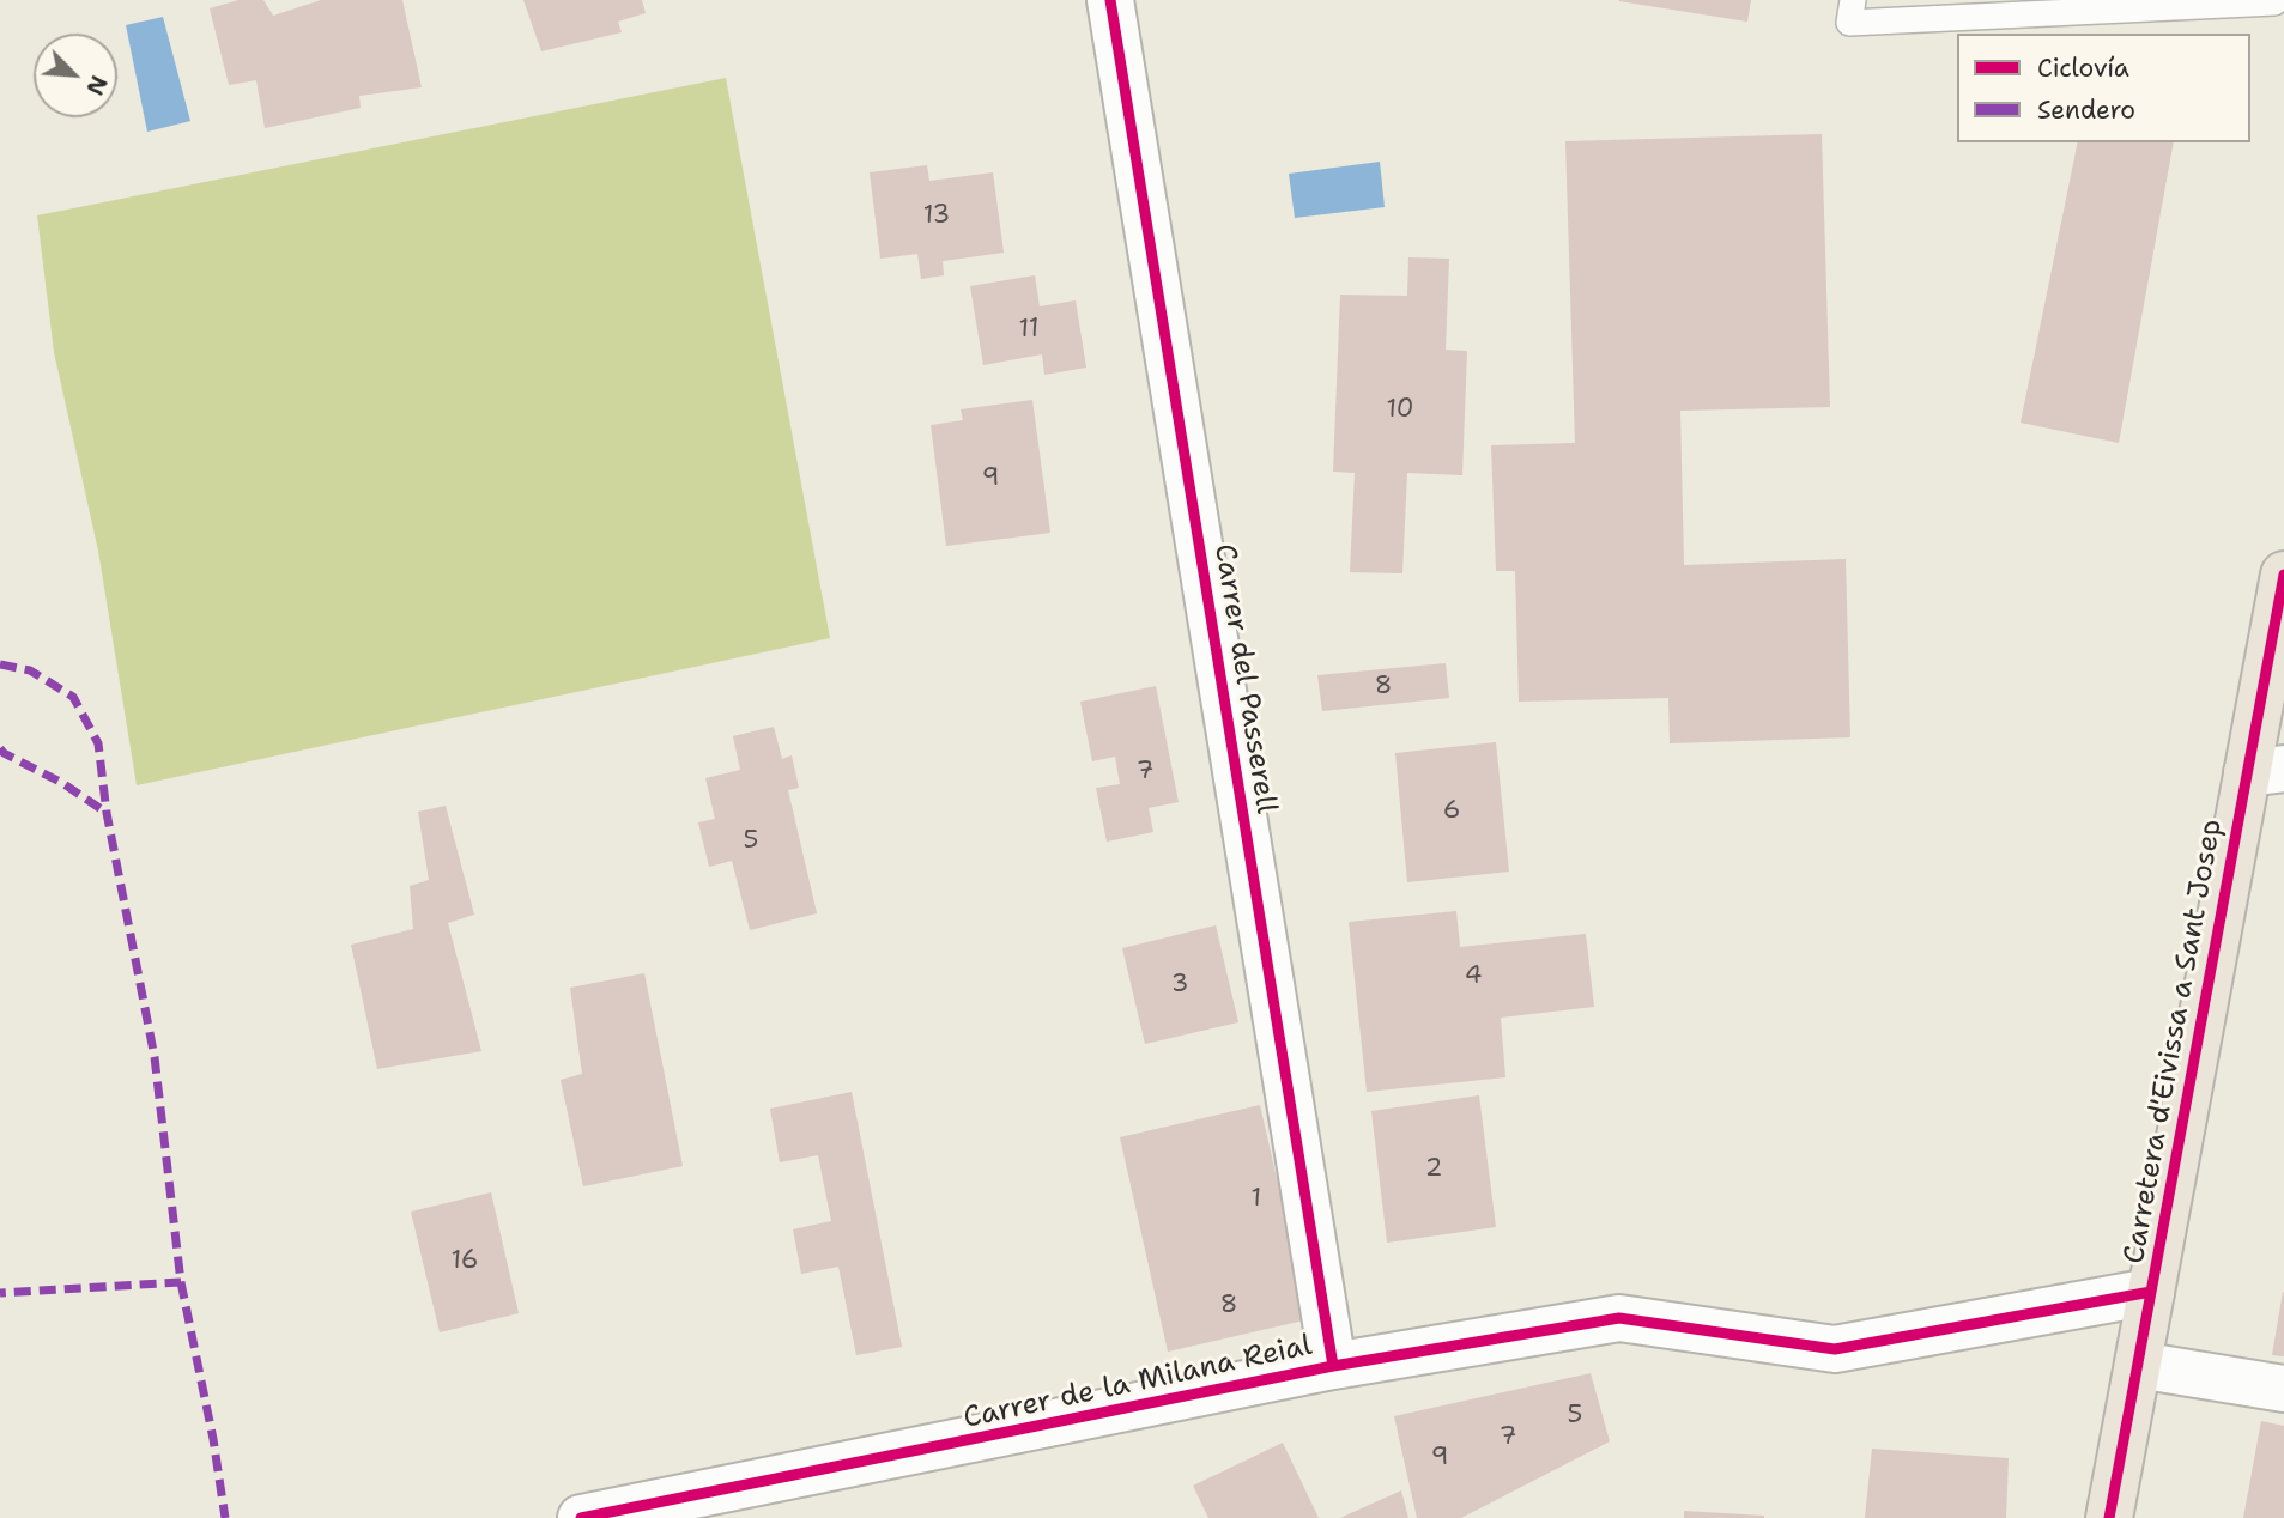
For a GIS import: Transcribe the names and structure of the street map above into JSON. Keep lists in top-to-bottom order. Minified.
{"streets":{"main road":["Carretera d'Eivissa a Sant Josep"],"street":["Carrer del Passerell","Carrer de la Milana Reial"]},"crossings":[["Carrer del Passerell","Carrer de la Milana Reial"],["Carretera d'Eivissa a Sant Josep","Carrer de la Milana Reial"]],"house_numbers":["13","11","10","9","8","7","6","5","4","3","2","1","16","8","5","7","9"],"legend":["Ciclovía","Sendero"],"north":"bottom right"}
